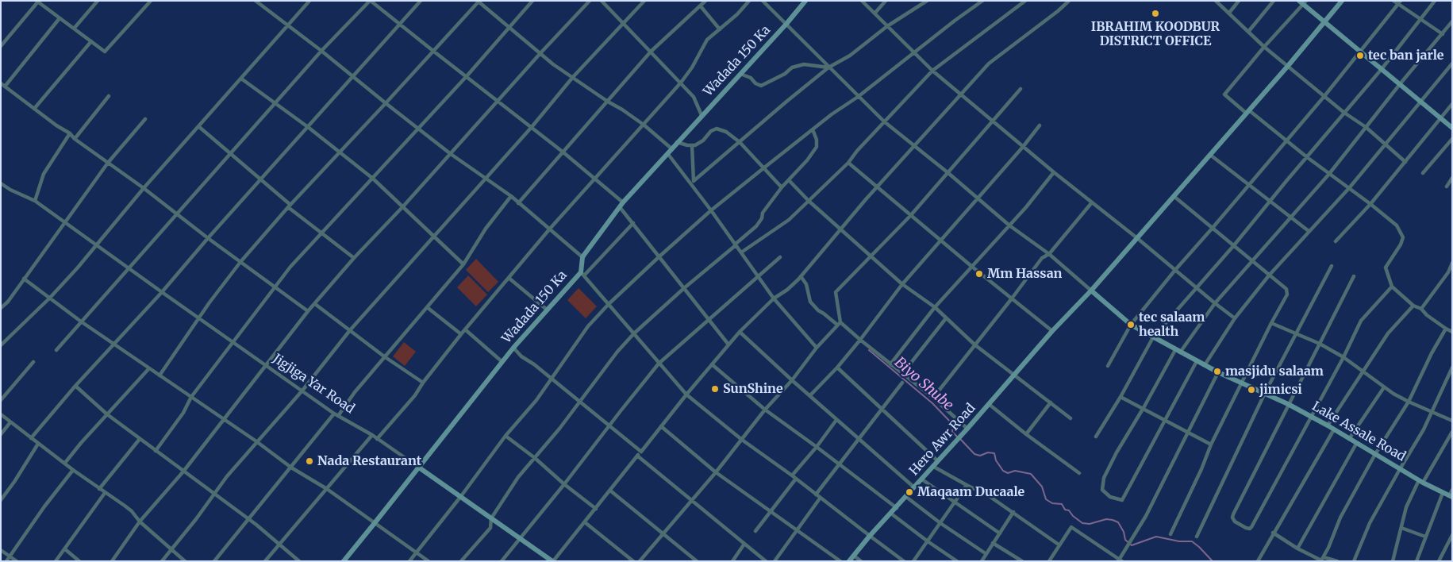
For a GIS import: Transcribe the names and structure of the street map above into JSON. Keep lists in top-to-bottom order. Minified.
{"streets":{"street":["Wadada 150 Ka","Jigjiga Yar Road","Lake Assale Road","Hero Awr Road"]},"crossings":[["Wadada 150 Ka","Jigjiga Yar Road"],["Lake Assale Road","Hero Awr Road"]],"water":["Biyo Shube"],"places":["IBRAHIM KOODBUR DISTRICT OFFICE","tec ban jarle","Mm Hassan","tec salaam health","masjidu salaam","SunShine","jimicsi","Nada Restaurant","Maqaam Ducaale"]}
